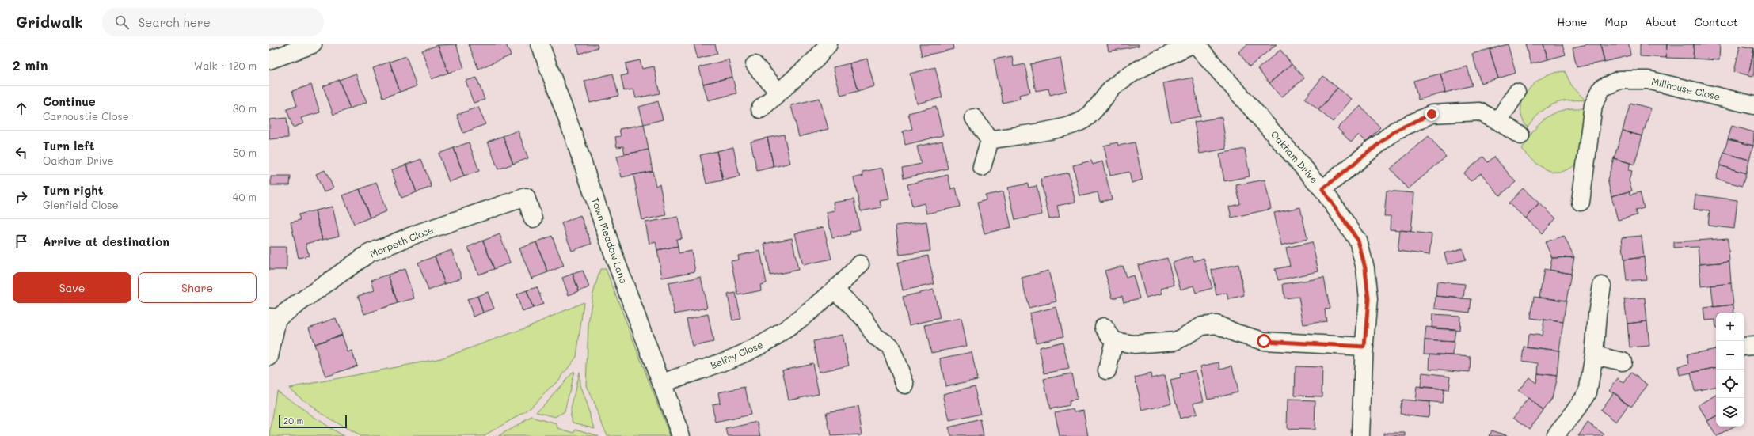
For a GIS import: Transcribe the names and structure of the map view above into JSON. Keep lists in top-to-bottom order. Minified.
{"streets":{"street":["Millhouse Close","Oakham Drive","Town Meadow Lane","Morpeth Close","Belfry Close"]},"crossings":[["Town Meadow Lane","Belfry Close"]],"scale_bar":"20 m","page":{"header":"Gridwalk","search":"Search here","nav":["Home","Map","About","Contact"],"heading":["2 min","Walk · 120 m"],"list":[["Continue","Carnoustie Close","30 m"],["Turn left","Oakham Drive","50 m"],["Turn right","Glenfield Close","40 m"],"Arrive at destination"],"buttons":["Save","Share"],"map_buttons":["+","−"],"scale":"20 m"}}
